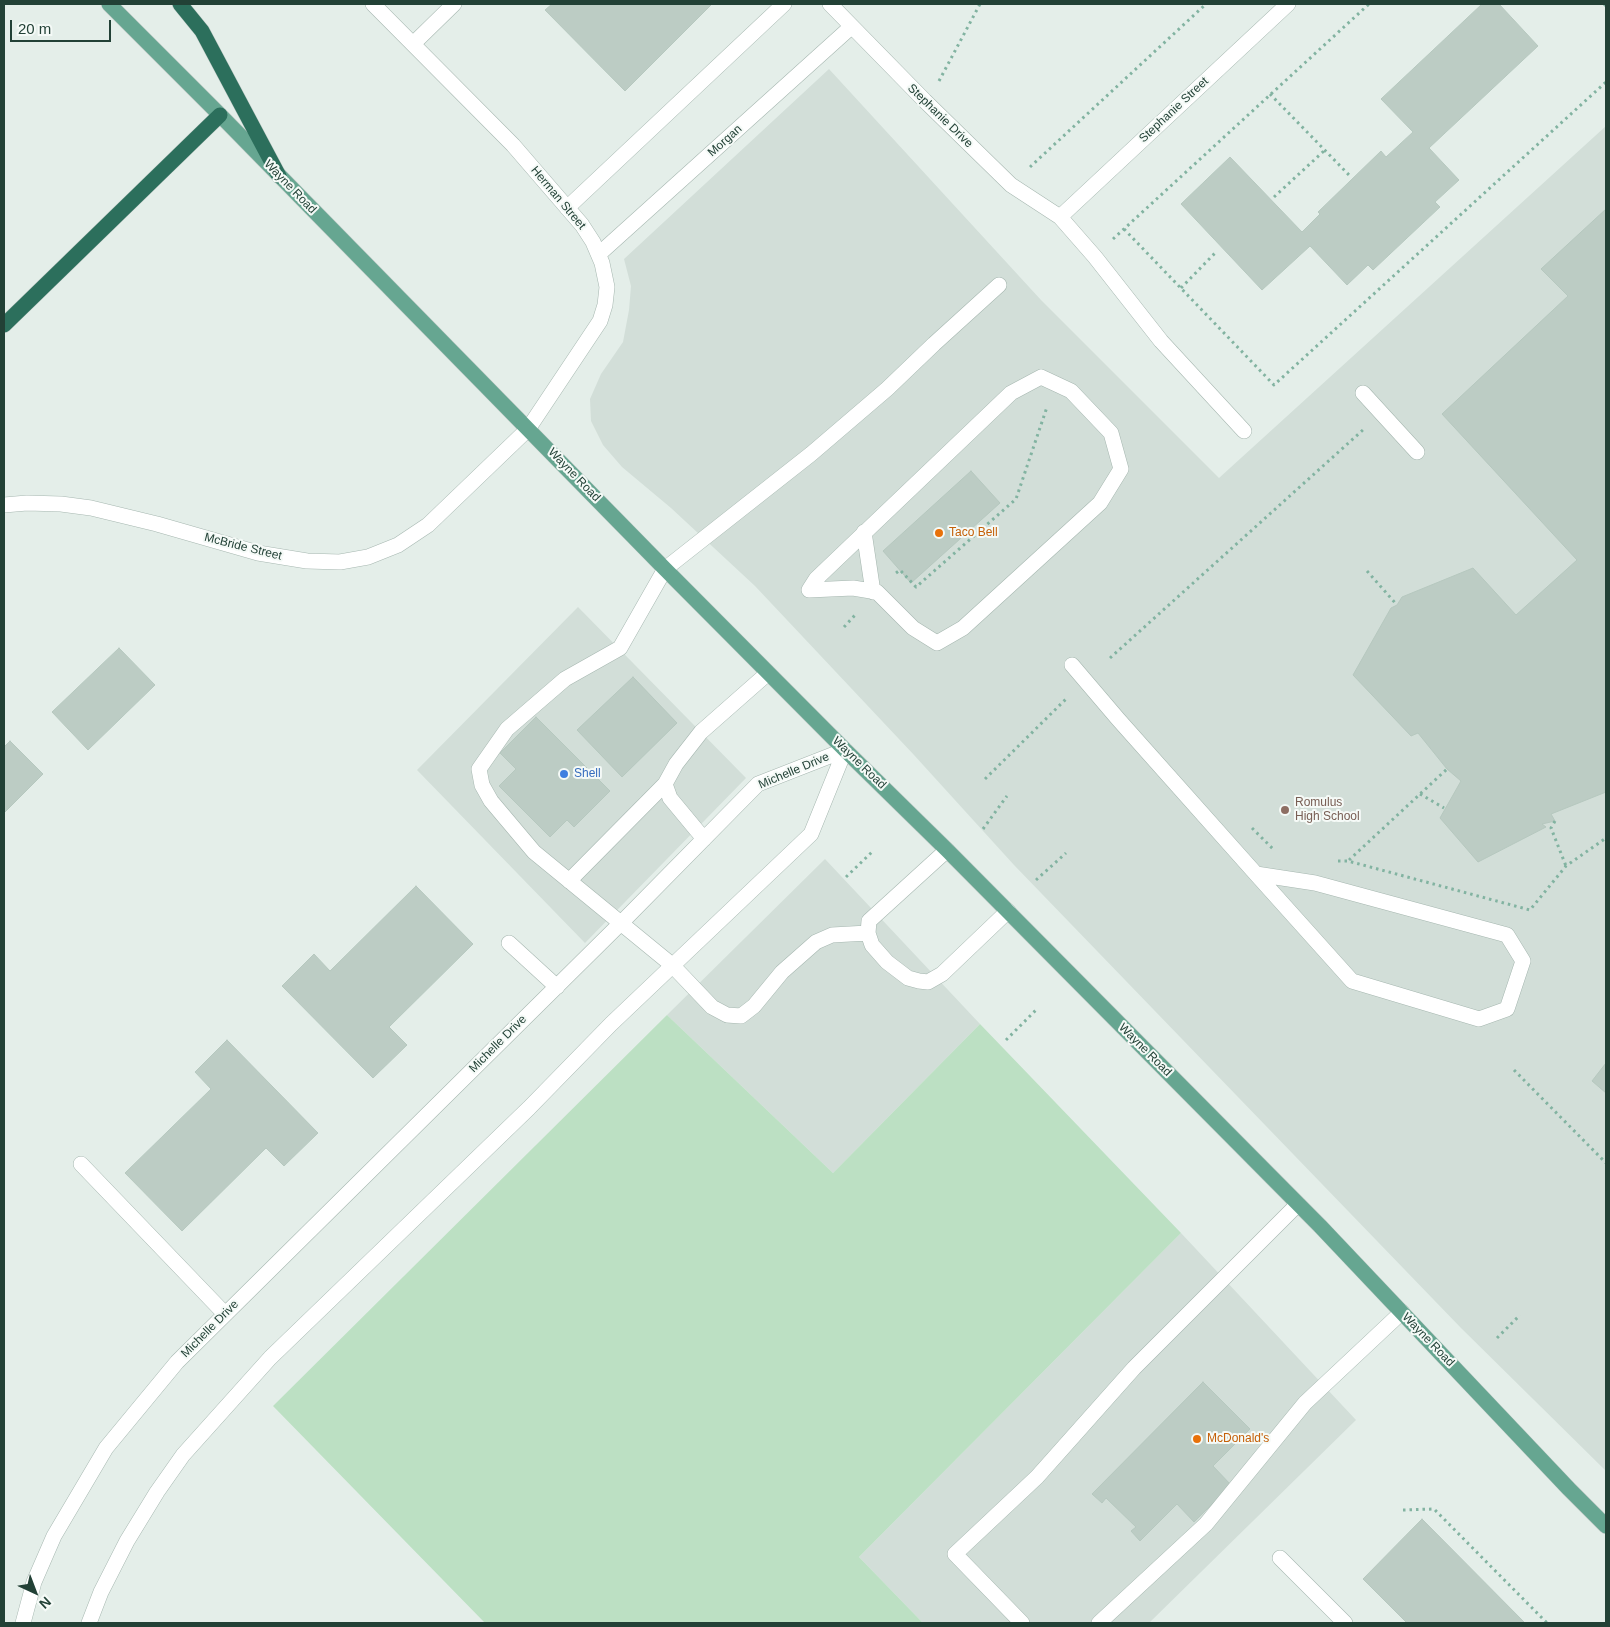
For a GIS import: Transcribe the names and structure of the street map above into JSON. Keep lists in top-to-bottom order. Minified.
{"streets":{"main road":["Wayne Road"],"street":["Stephanie Street","Stephanie Drive","Morgan","Herman Street","McBride Street","Michelle Drive"]},"crossings":[["Stephanie Street","Stephanie Drive"],["Stephanie Drive","Morgan"],["Morgan","Herman Street"],["Wayne Road","Herman Street"],["Wayne Road","McBride Street"],["Wayne Road","Michelle Drive"],["Herman Street","McBride Street"]],"places":["Taco Bell","Shell","Romulus High School","McDonald's"],"scale_bar":"20 m","north":"bottom right"}
